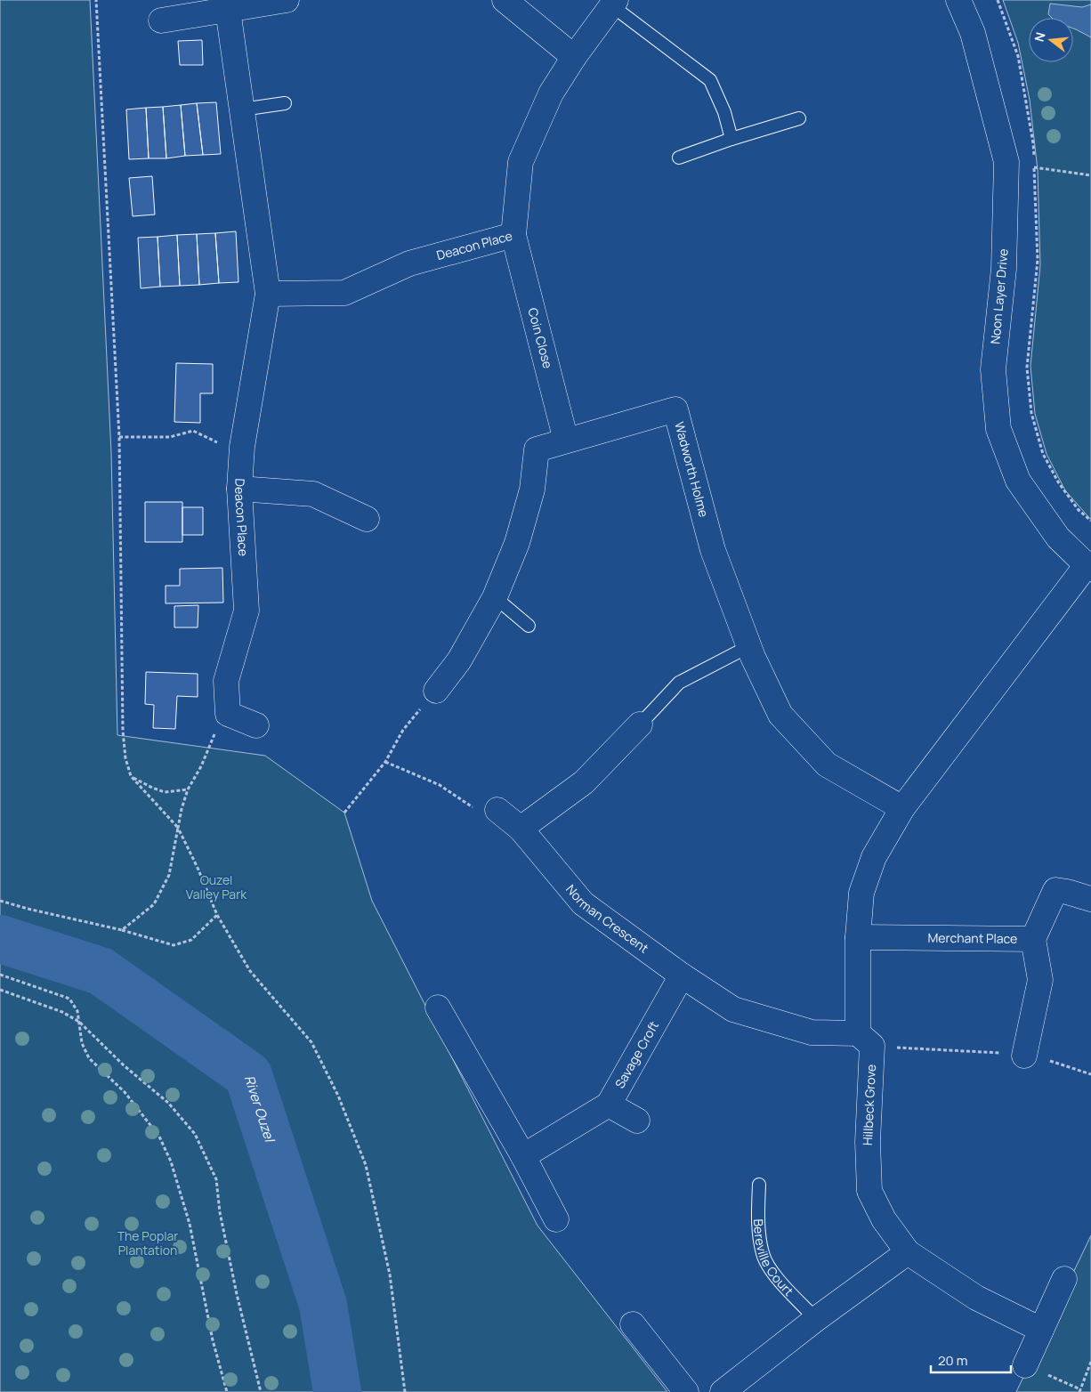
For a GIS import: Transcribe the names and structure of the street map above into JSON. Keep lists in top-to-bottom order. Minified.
{"streets":{"street":["Deacon Place","Noon Layer Drive","Coin Close","Wadworth Holme","Norman Crescent","Merchant Place","Savage Croft","Hillbeck Grove"],"lane":["Bereville Court"]},"crossings":[["Deacon Place","Coin Close"],["Noon Layer Drive","Hillbeck Grove"],["Coin Close","Wadworth Holme"],["Wadworth Holme","Hillbeck Grove"],["Norman Crescent","Savage Croft"],["Norman Crescent","Hillbeck Grove"],["Merchant Place","Hillbeck Grove"]],"water":["River Ouzel"],"parks":["Ouzel Valley Park","The Poplar Plantation"],"scale_bar":"20 m","north":"left"}
